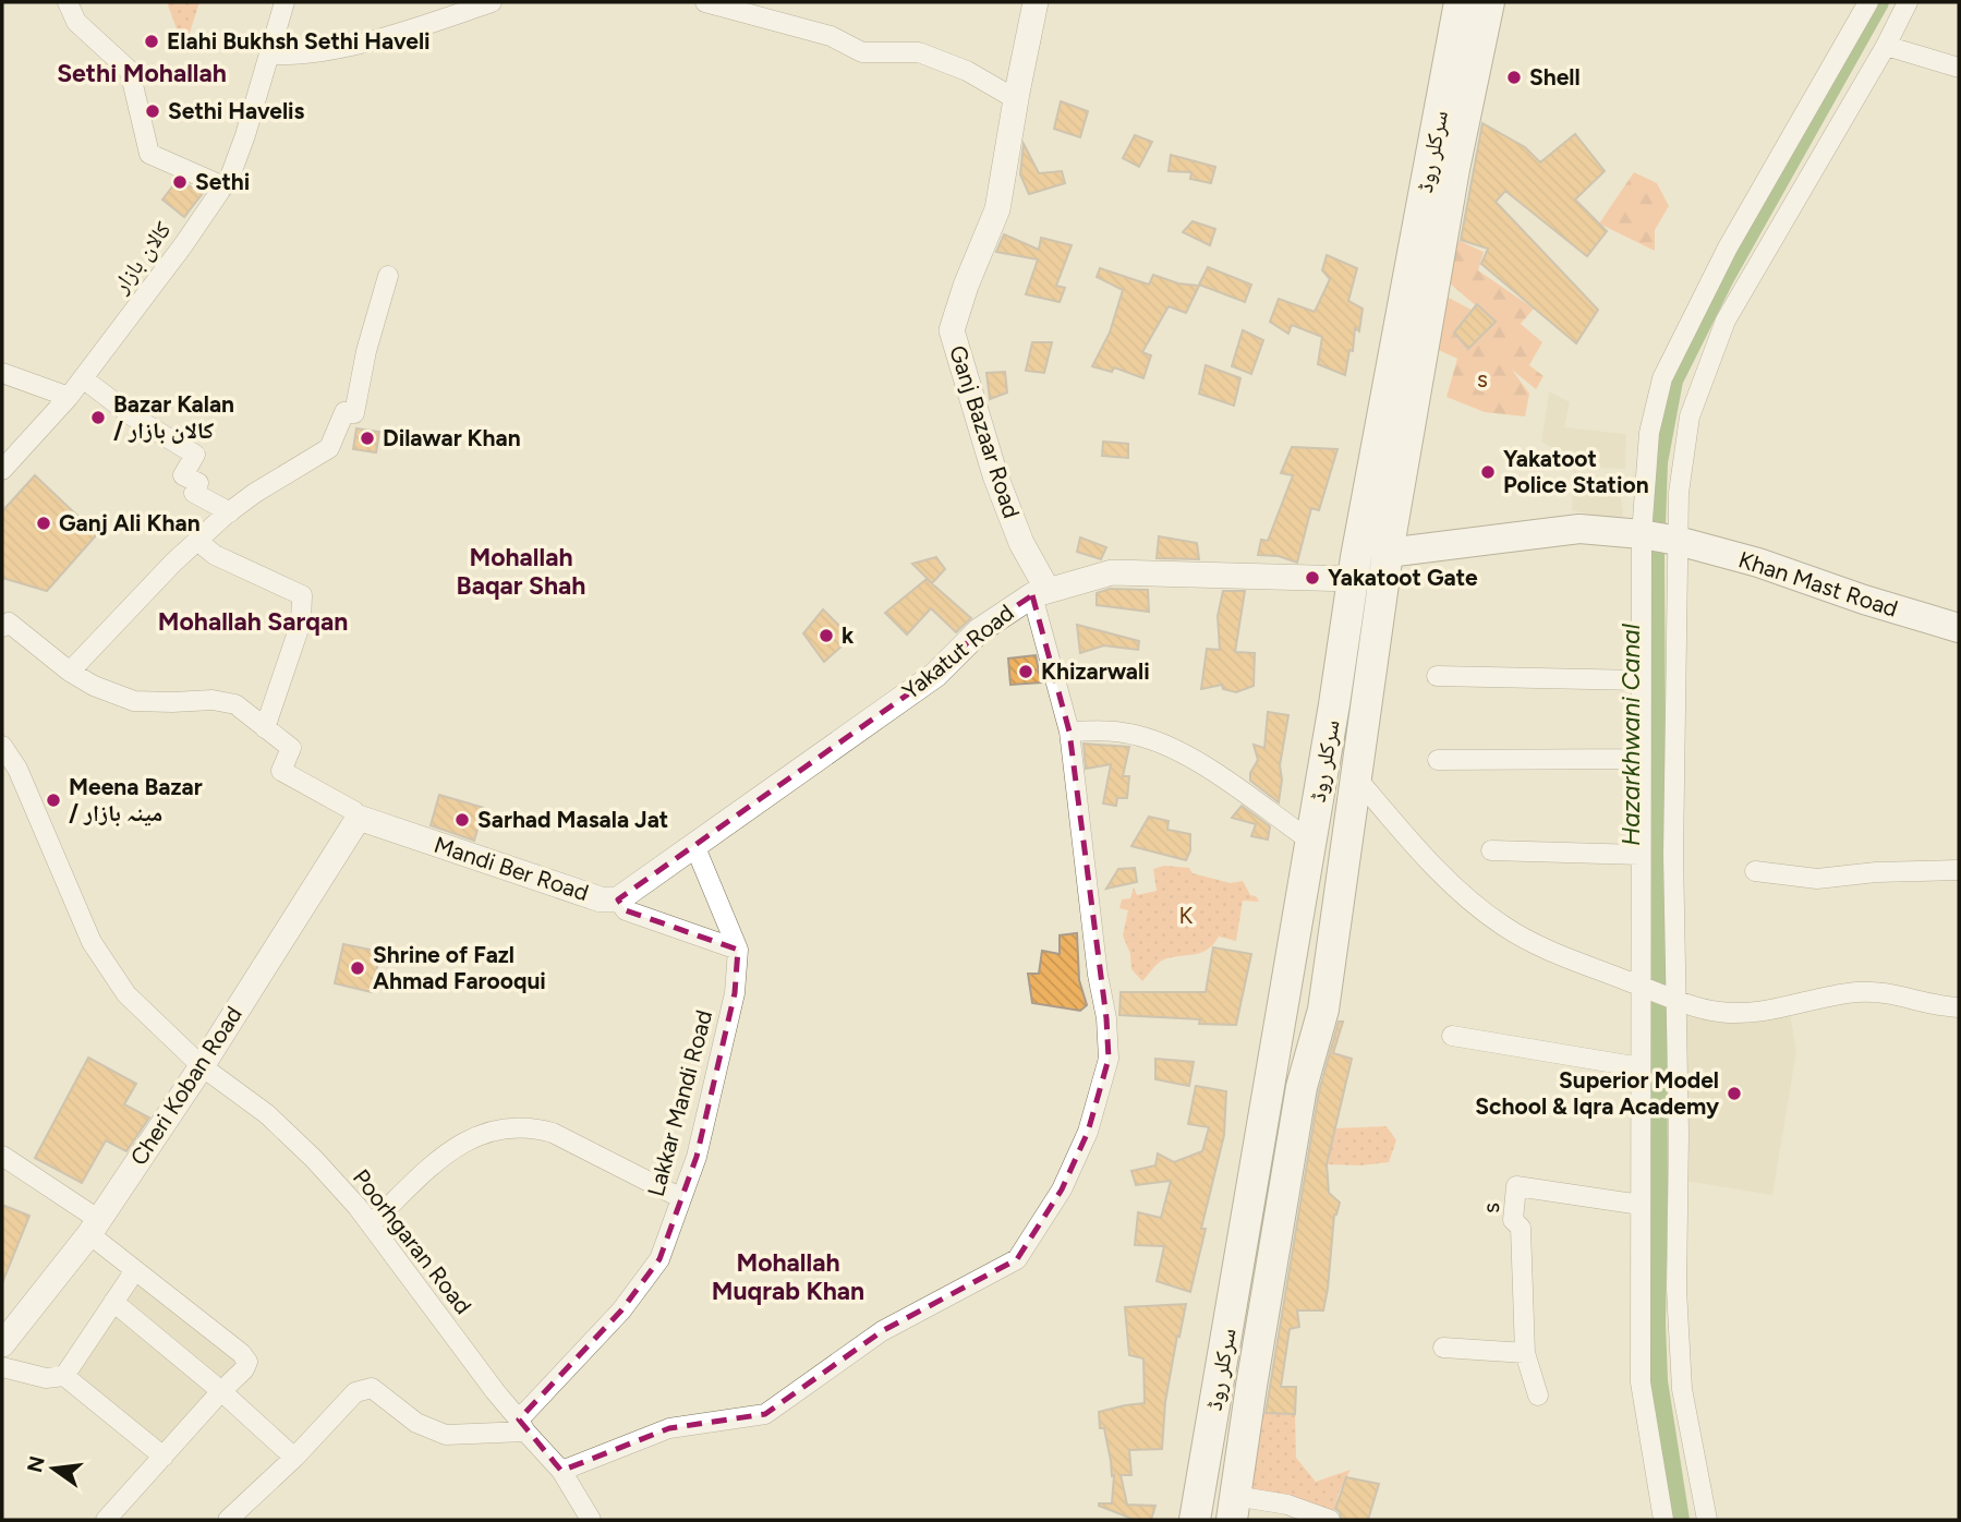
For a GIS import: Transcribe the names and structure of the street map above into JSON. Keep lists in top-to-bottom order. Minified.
{"streets":{"main road":["سرکلر روڈ","Khan Mast Road"],"street":["کالان بازار","Ganj Bazaar Road","Yakatut Road","Mandi Ber Road","Cheri Koban Road","Lakkar Mandi Road","s","Poorhgaran Road"]},"crossings":[["سرکلر روڈ","Yakatut Road"],["Ganj Bazaar Road","Yakatut Road"],["Yakatut Road","Mandi Ber Road"],["Yakatut Road","Lakkar Mandi Road"],["Mandi Ber Road","Cheri Koban Road"],["Mandi Ber Road","Lakkar Mandi Road"],["Cheri Koban Road","Poorhgaran Road"],["Lakkar Mandi Road","Poorhgaran Road"]],"districts":["Sethi Mohallah","Mohallah Baqar Shah","Mohallah Sarqan","Mohallah Muqrab Khan"],"water":["Hazarkhwani Canal"],"parks":["s","K"],"places":["Elahi Bukhsh Sethi Haveli","Shell","Sethi Havelis","Sethi","Bazar Kalan / کالان بازار","Dilawar Khan","Yakatoot Police Station","Ganj Ali Khan","Yakatoot Gate","k","Khizarwali","Meena Bazar / مينہ بازار","Sarhad Masala Jat","Shrine of Fazl Ahmad Farooqui","Superior Model School & Iqra Academy"],"north":"left"}
